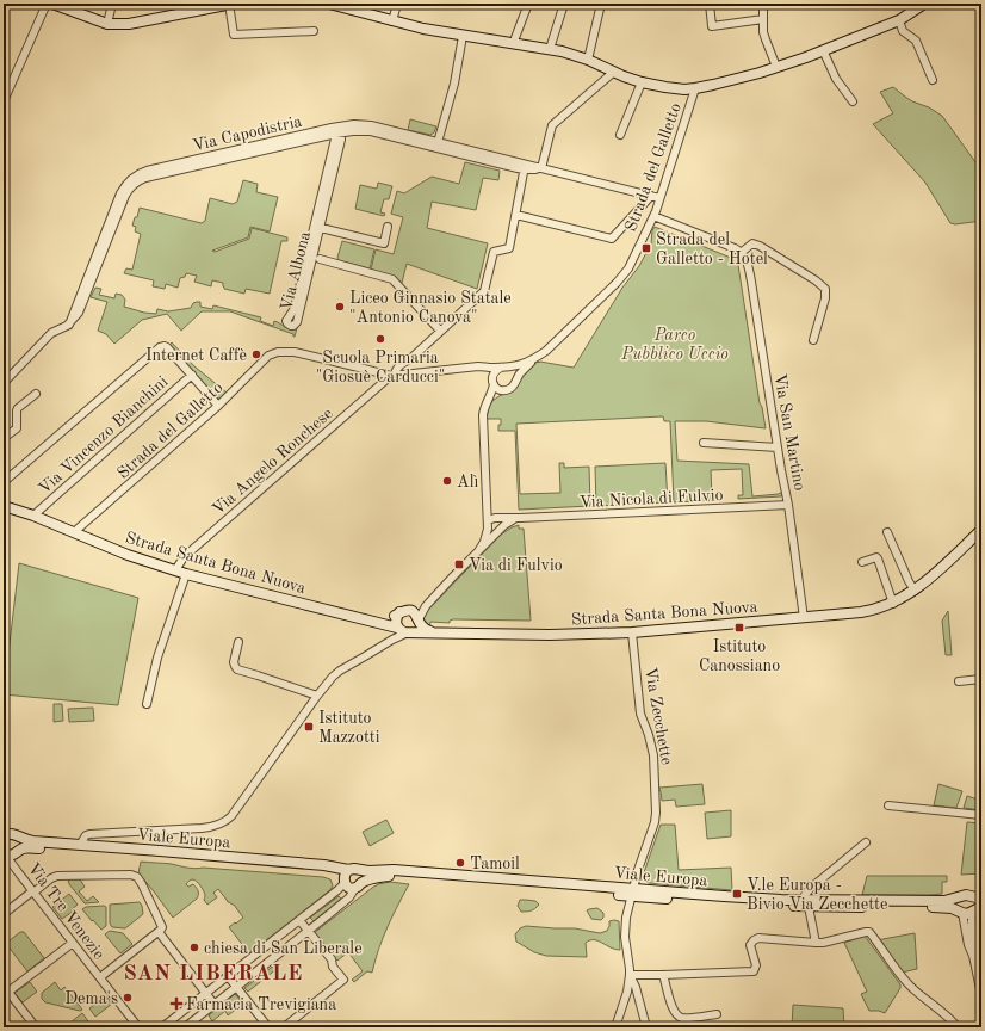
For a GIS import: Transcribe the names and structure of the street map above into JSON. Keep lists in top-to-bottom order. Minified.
{"streets":{"street":["Via Capodistria","Strada del Galletto","Via Albona","Via San Martino","Via Vincenzo Bianchini","Via Angelo Ronchese","Via Nicola di Fulvio","Strada Santa Bona Nuova","Via Zecchette","Viale Europa","Via Tre Venezie"]},"crossings":[["Via Capodistria","Strada del Galletto"],["Via Capodistria","Via Albona"],["Strada del Galletto","Via Angelo Ronchese"],["Strada del Galletto","Strada Santa Bona Nuova"],["Via San Martino","Via Nicola di Fulvio"],["Via San Martino","Strada Santa Bona Nuova"],["Via Vincenzo Bianchini","Strada Santa Bona Nuova"],["Via Angelo Ronchese","Strada Santa Bona Nuova"],["Strada Santa Bona Nuova","Via Zecchette"],["Via Zecchette","Viale Europa"],["Viale Europa","Via Tre Venezie"]],"districts":["SAN LIBERALE"],"parks":["Parco Pubblico Uccio"],"places":{"transit":["Strada del Galletto - Hotel","Via di Fulvio","Istituto Canossiano","Istituto Mazzotti","V.le Europa - Bivio Via Zecchette"],"other":["Liceo Ginnasio Statale \"Antonio Canova\"","Scuola Primaria \"Giosuè Carducci\"","Internet Caffè","Alì","Tamoil","chiesa di San Liberale","Dema's"],"health":["Farmacia Trevigiana"]}}
